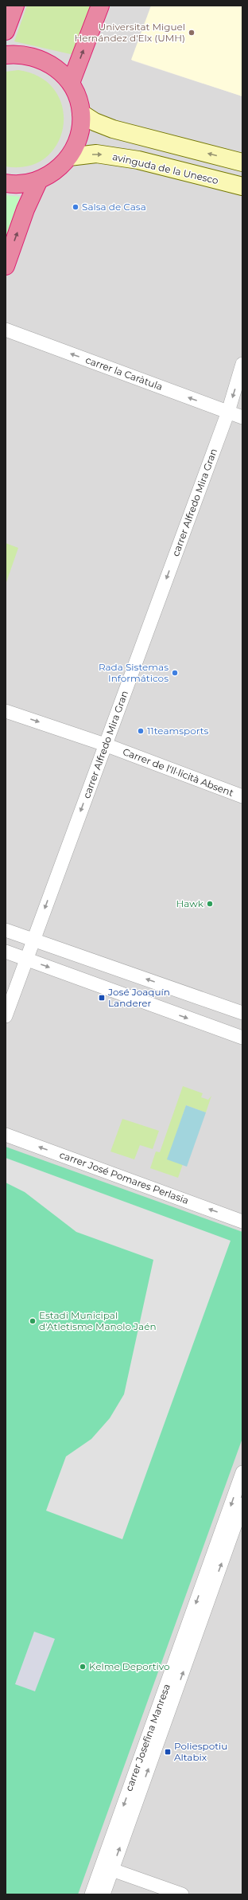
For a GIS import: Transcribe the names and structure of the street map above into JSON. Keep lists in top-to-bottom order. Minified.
{"streets":{"main road":["avinguda de la Unesco"],"street":["carrer la Caràtula","carrer Alfredo Mira Gran","Carrer de l'Il·licità Absent","carrer José Pomares Perlasia","carrer Josefina Manresa"]},"crossings":[["carrer la Caràtula","carrer Alfredo Mira Gran"],["carrer Alfredo Mira Gran","Carrer de l'Il·licità Absent"]],"one_way":["carrer la Caràtula","carrer Alfredo Mira Gran","Carrer de l'Il·licità Absent","carrer José Pomares Perlasia"],"places":{"other":["Universitat Miguel Hernández d'Elx (UMH)","Salsa de Casa","Rada Sistemas Informáticos","11teamsports","Hawk","Estadi Municipal d'Atletisme Manolo Jaén","Kelme Deportivo"],"transit":["José Joaquín Landerer","Poliespotiu Altabix"]}}
